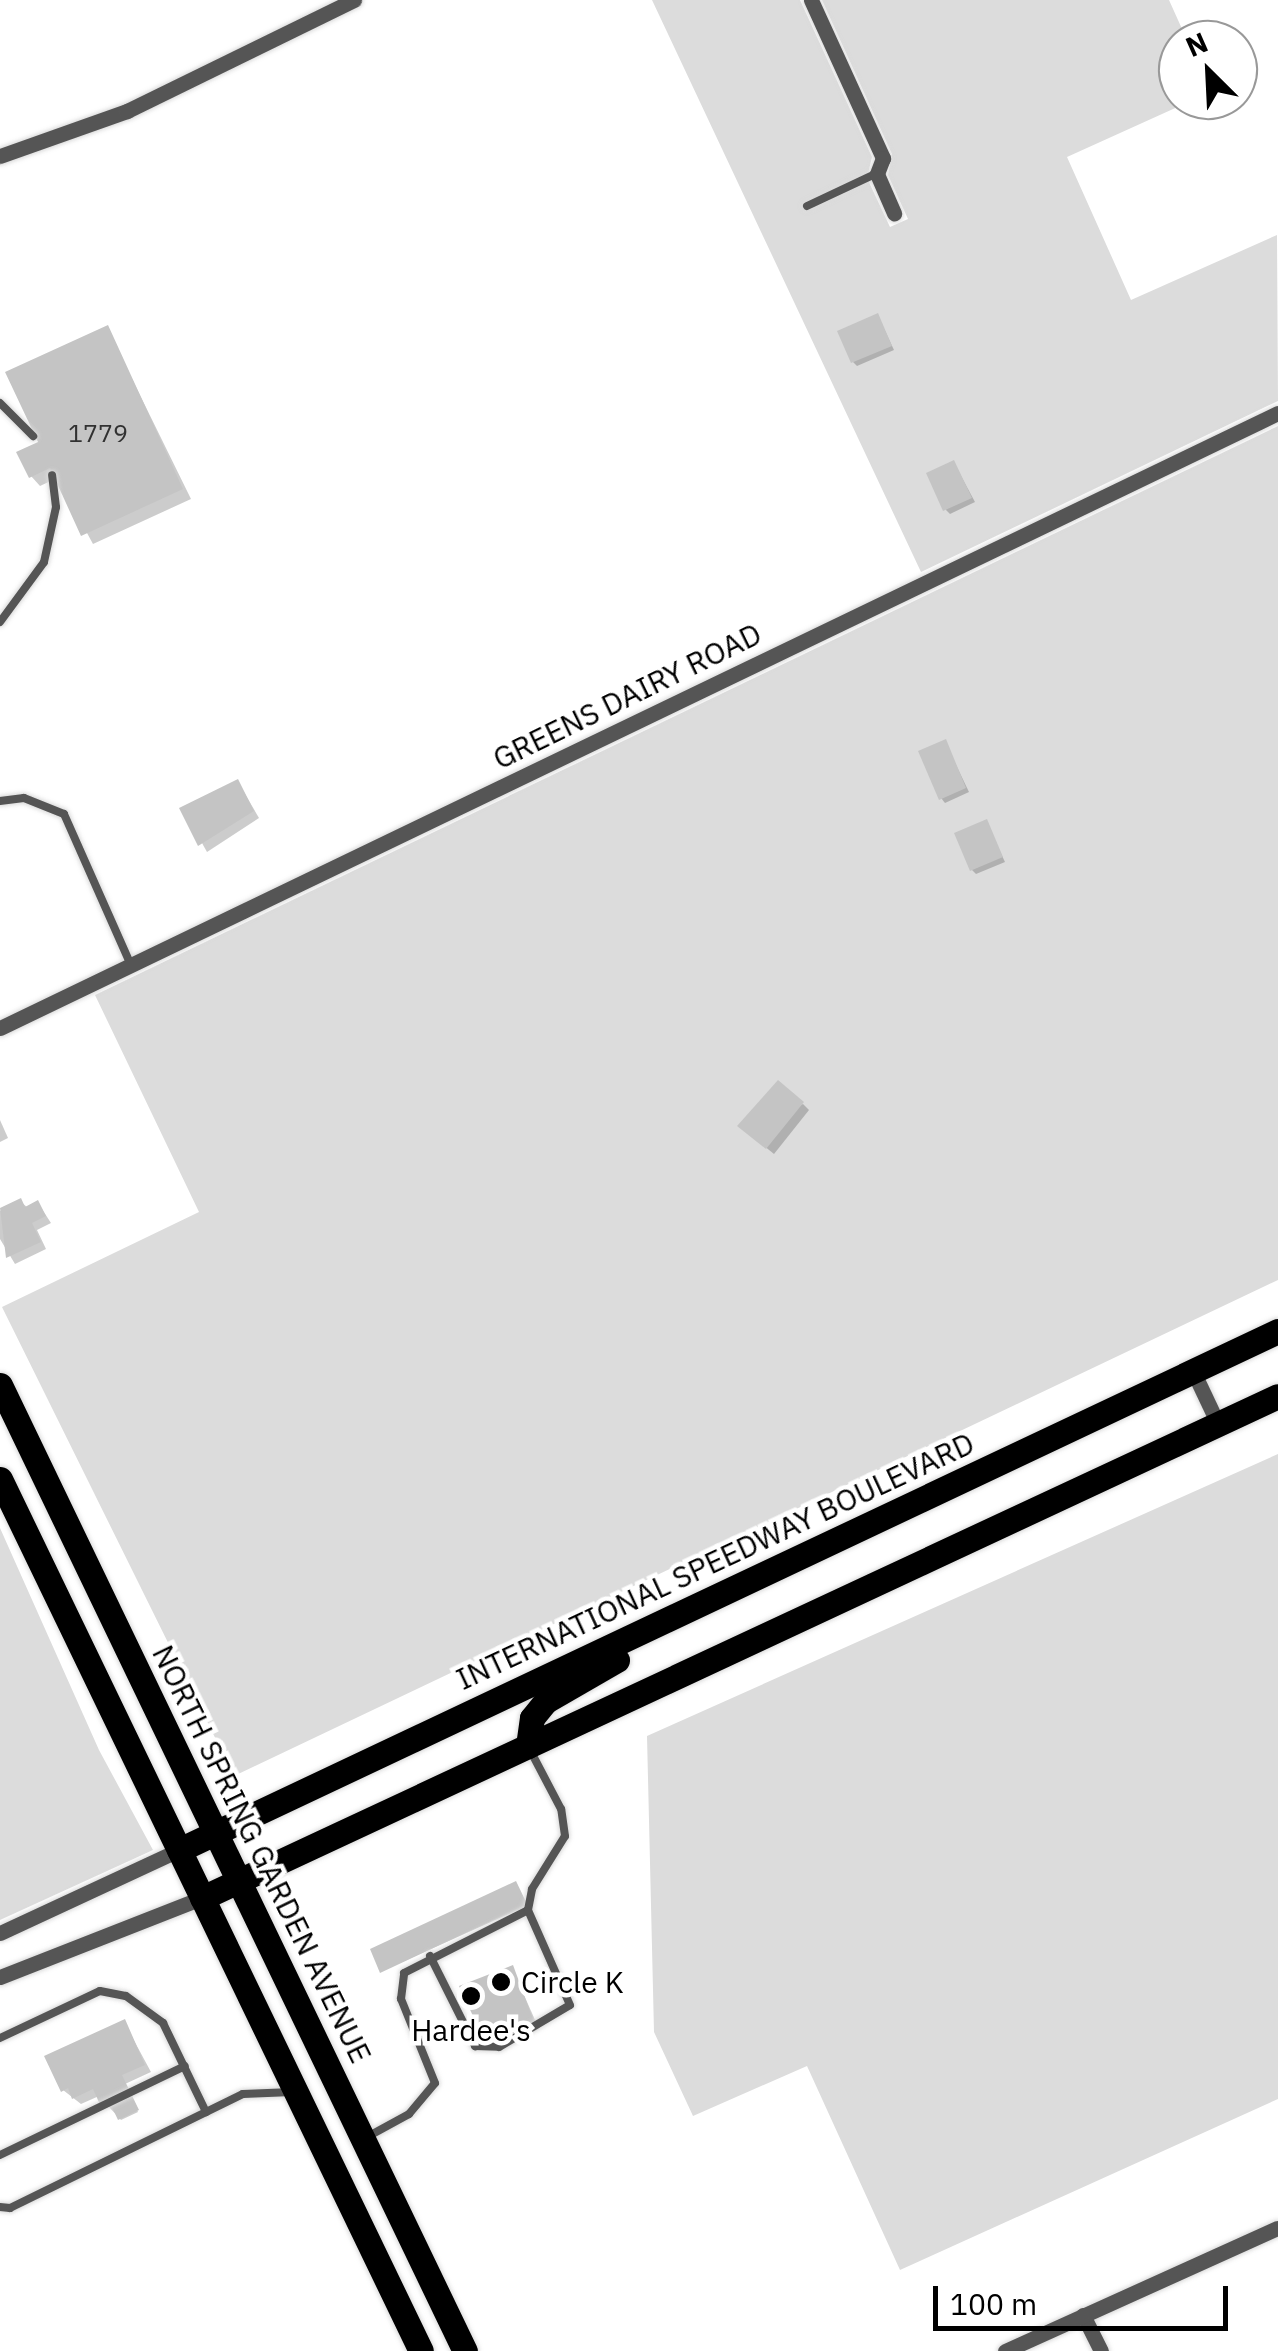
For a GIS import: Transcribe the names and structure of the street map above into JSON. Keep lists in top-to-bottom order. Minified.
{"streets":{"main road":["INTERNATIONAL SPEEDWAY BOULEVARD","NORTH SPRING GARDEN AVENUE"],"street":["GREENS DAIRY ROAD"]},"crossings":[["INTERNATIONAL SPEEDWAY BOULEVARD","NORTH SPRING GARDEN AVENUE"]],"places":["Circle K","Hardee's"],"house_numbers":["1779"],"scale_bar":"100 m","north":"top left"}
